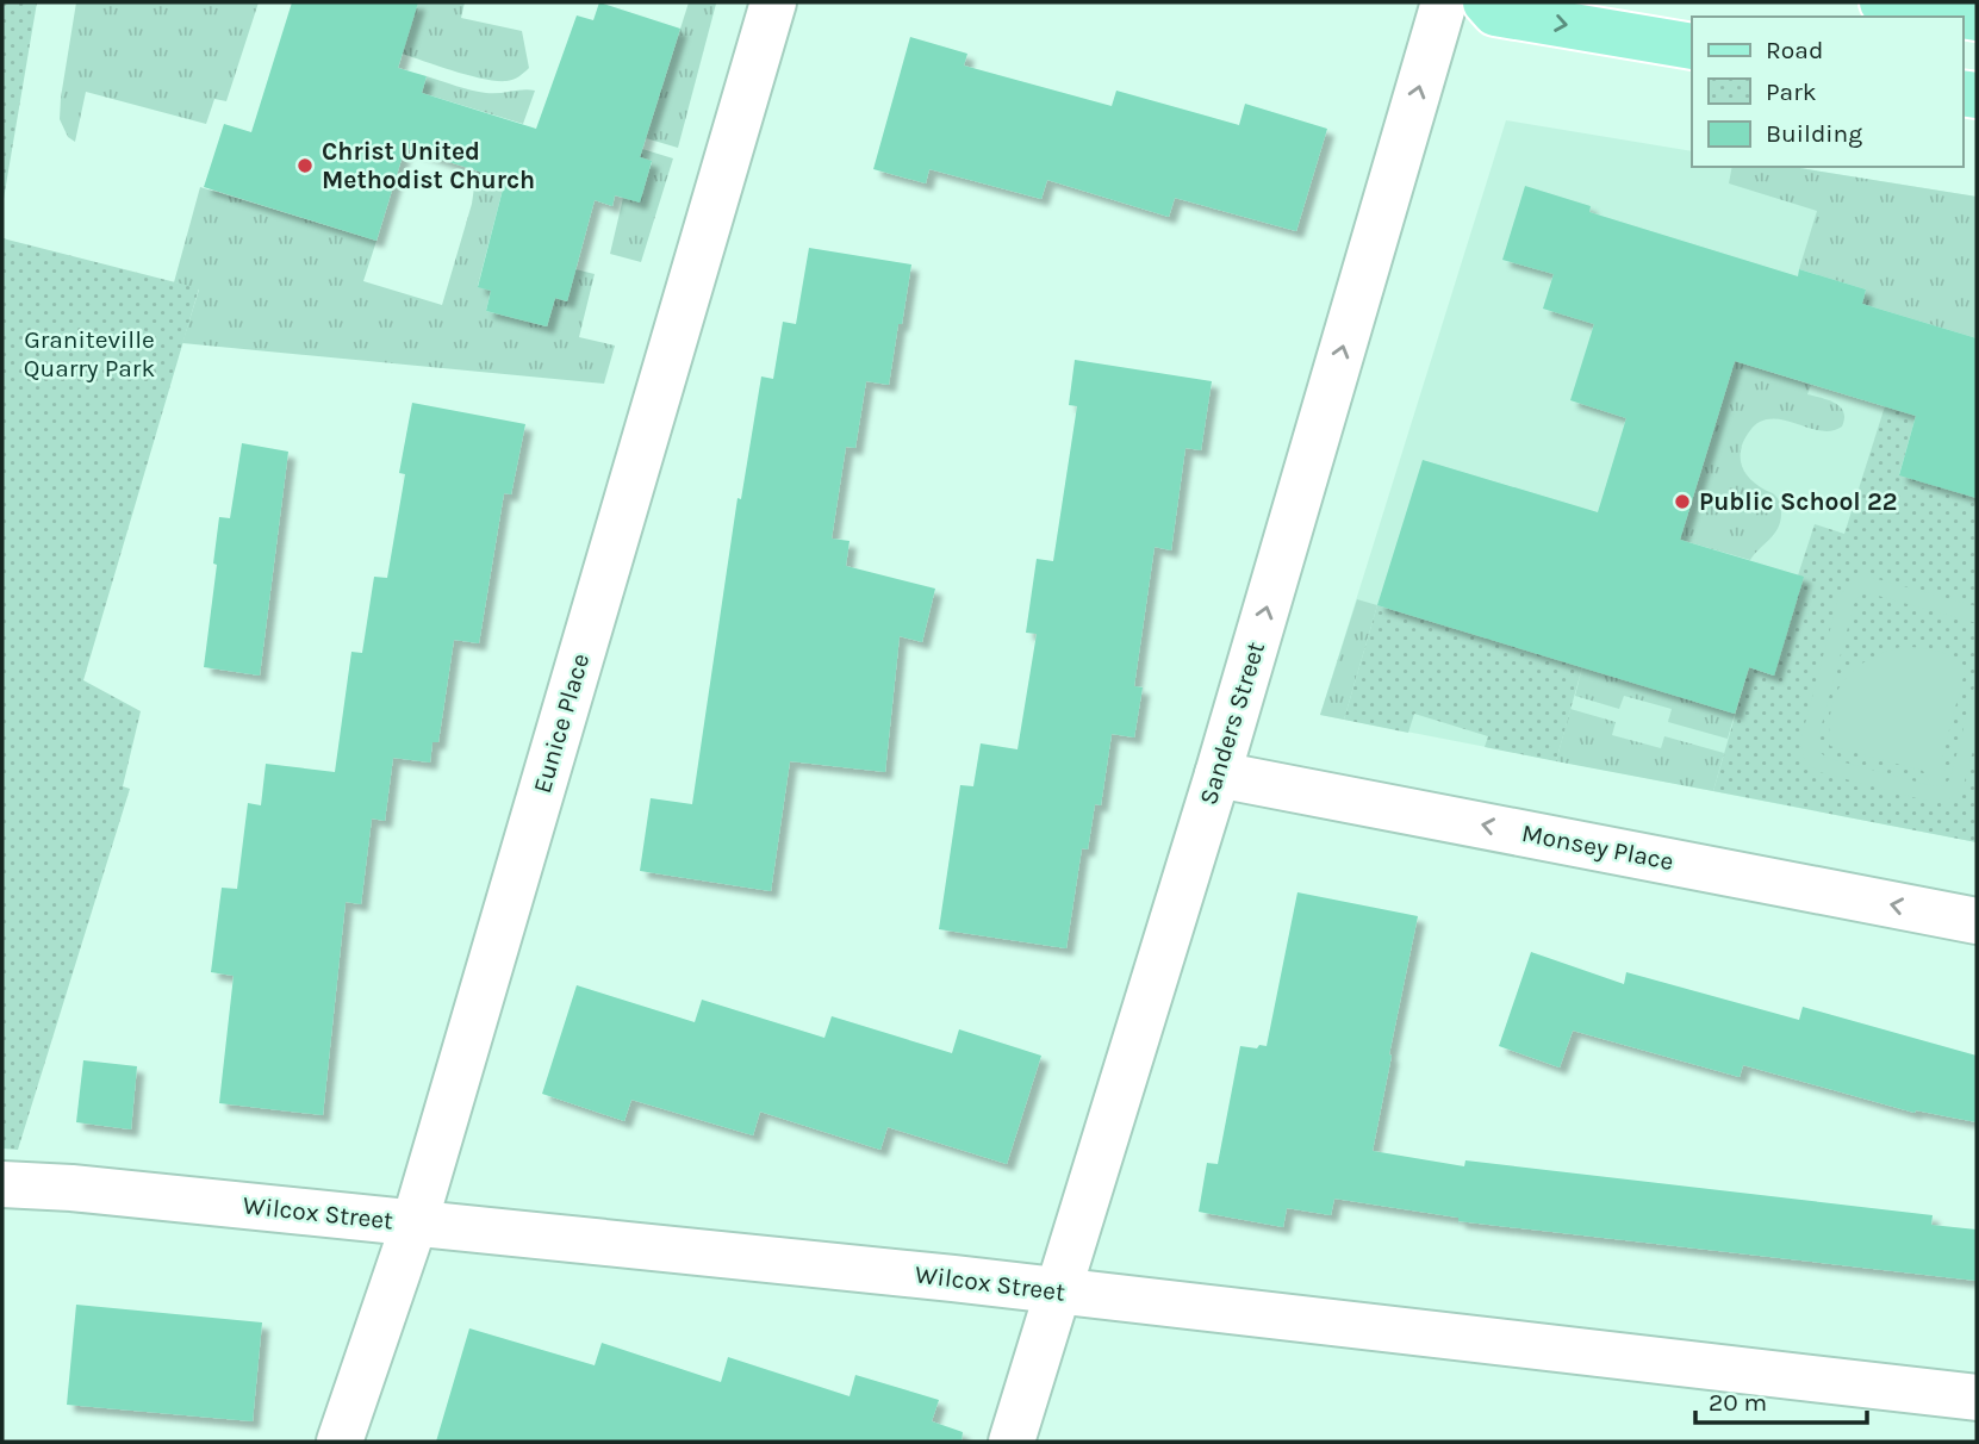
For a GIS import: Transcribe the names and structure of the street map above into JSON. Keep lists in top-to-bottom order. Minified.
{"streets":{"street":["Eunice Place","Sanders Street","Monsey Place","Wilcox Street"]},"crossings":[["Eunice Place","Wilcox Street"],["Sanders Street","Monsey Place"],["Sanders Street","Wilcox Street"]],"one_way":["Sanders Street","Monsey Place"],"parks":["Graniteville Quarry Park"],"places":["Christ United Methodist Church","Public School 22"],"legend":["Road","Park","Building"],"scale_bar":"20 m"}
